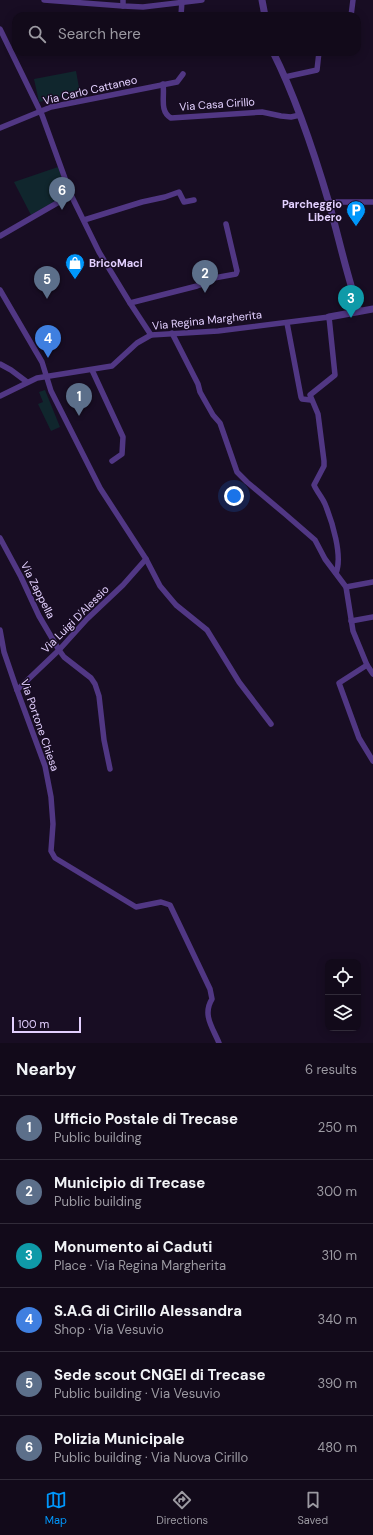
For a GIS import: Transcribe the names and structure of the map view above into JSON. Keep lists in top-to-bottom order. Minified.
{"streets":{"street":["Via Carlo Cattaneo","Via Casa Cirillo","Via Regina Margherita","Via Zappella","Via Luigi D'Alessio","Via Portone Chiesa"]},"crossings":[["Via Carlo Cattaneo","Via Casa Cirillo"],["Via Zappella","Via Luigi D'Alessio"],["Via Luigi D'Alessio","Via Portone Chiesa"]],"places":{"parking":["Parcheggio Libero"],"shop":["BricoMaci"]},"scale_bar":"100 m","page":{"search":"Search here","pins":["6","2","5","3","4","1"],"scale":"100 m","heading":["Nearby","6 results"],"list":[{"mark":"1","name":"Ufficio Postale di Trecase","note":"Public building","value":"250 m"},{"mark":"2","name":"Municipio di Trecase","note":"Public building","value":"300 m"},{"mark":"3","name":"Monumento ai Caduti","note":"Place · Via Regina Margherita","value":"310 m"},{"mark":"4","name":"S.A.G di Cirillo Alessandra","note":"Shop · Via Vesuvio","value":"340 m"},{"mark":"5","name":"Sede scout CNGEI di Trecase","note":"Public building · Via Vesuvio","value":"390 m"},{"mark":"6","name":"Polizia Municipale","note":"Public building · Via Nuova Cirillo","value":"480 m"}],"nav":["Map","Directions","Saved"]}}
